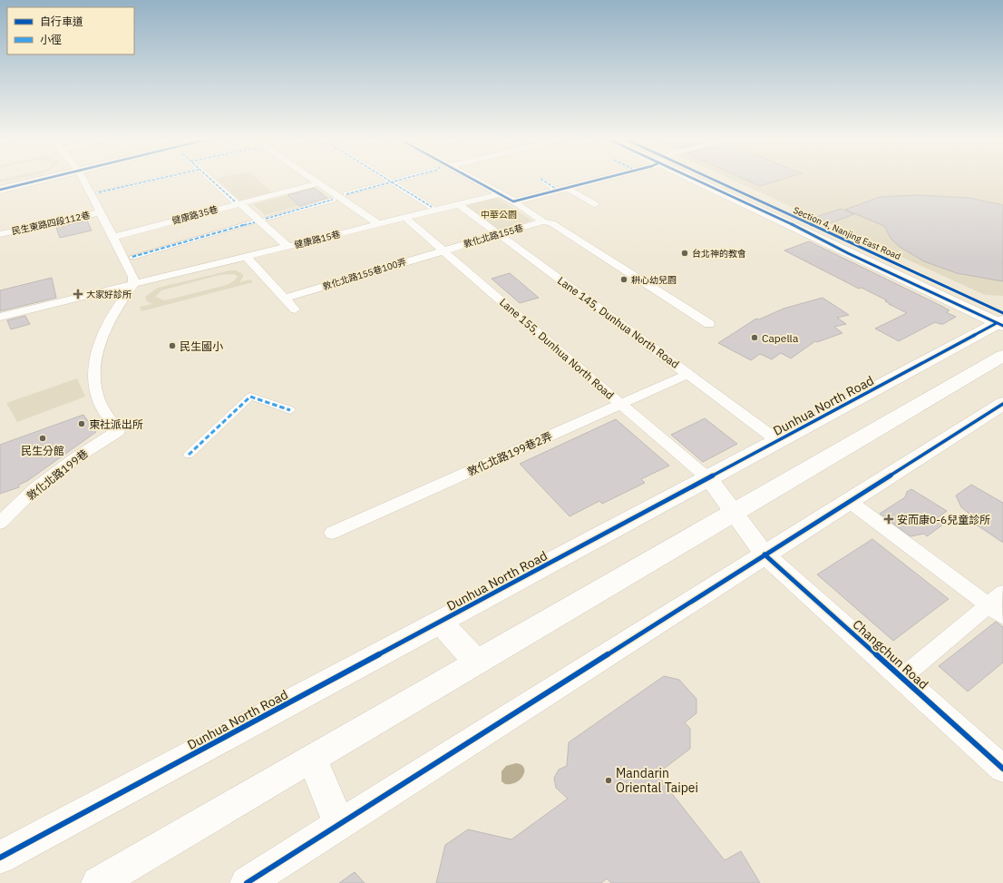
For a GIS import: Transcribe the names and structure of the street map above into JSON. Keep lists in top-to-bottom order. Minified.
{"streets":{"main road":["Section 4, Nanjing East Road","Dunhua North Road"],"street":["健康路35巷","民生東路四段112巷","敦化北路155巷","健康路15巷","敦化北路155巷100弄","Lane 145, Dunhua North Road","Lane 155, Dunhua North Road","敦化北路199巷2弄","Changchun Road"]},"crossings":[["Section 4, Nanjing East Road","Dunhua North Road"],["敦化北路155巷","敦化北路155巷100弄"],["敦化北路155巷","Lane 145, Dunhua North Road"],["敦化北路155巷","Lane 155, Dunhua North Road"],["健康路15巷","Lane 145, Dunhua North Road"],["健康路15巷","Lane 155, Dunhua North Road"],["敦化北路155巷100弄","Lane 155, Dunhua North Road"],["Lane 145, Dunhua North Road","Dunhua North Road"],["Lane 145, Dunhua North Road","敦化北路199巷2弄"],["Lane 155, Dunhua North Road","Dunhua North Road"],["Lane 155, Dunhua North Road","敦化北路199巷2弄"],["Lane 155, Dunhua North Road","Changchun Road"],["Dunhua North Road","Changchun Road"]],"parks":["中華公園"],"places":{"other":["台北神的教會","耕心幼兒園","Capella","民生國小","東社派出所","民生分館","Mandarin Oriental Taipei"],"health":["大家好診所","安而康0-6兒童診所"]},"legend":["自行車道","小徑"]}
